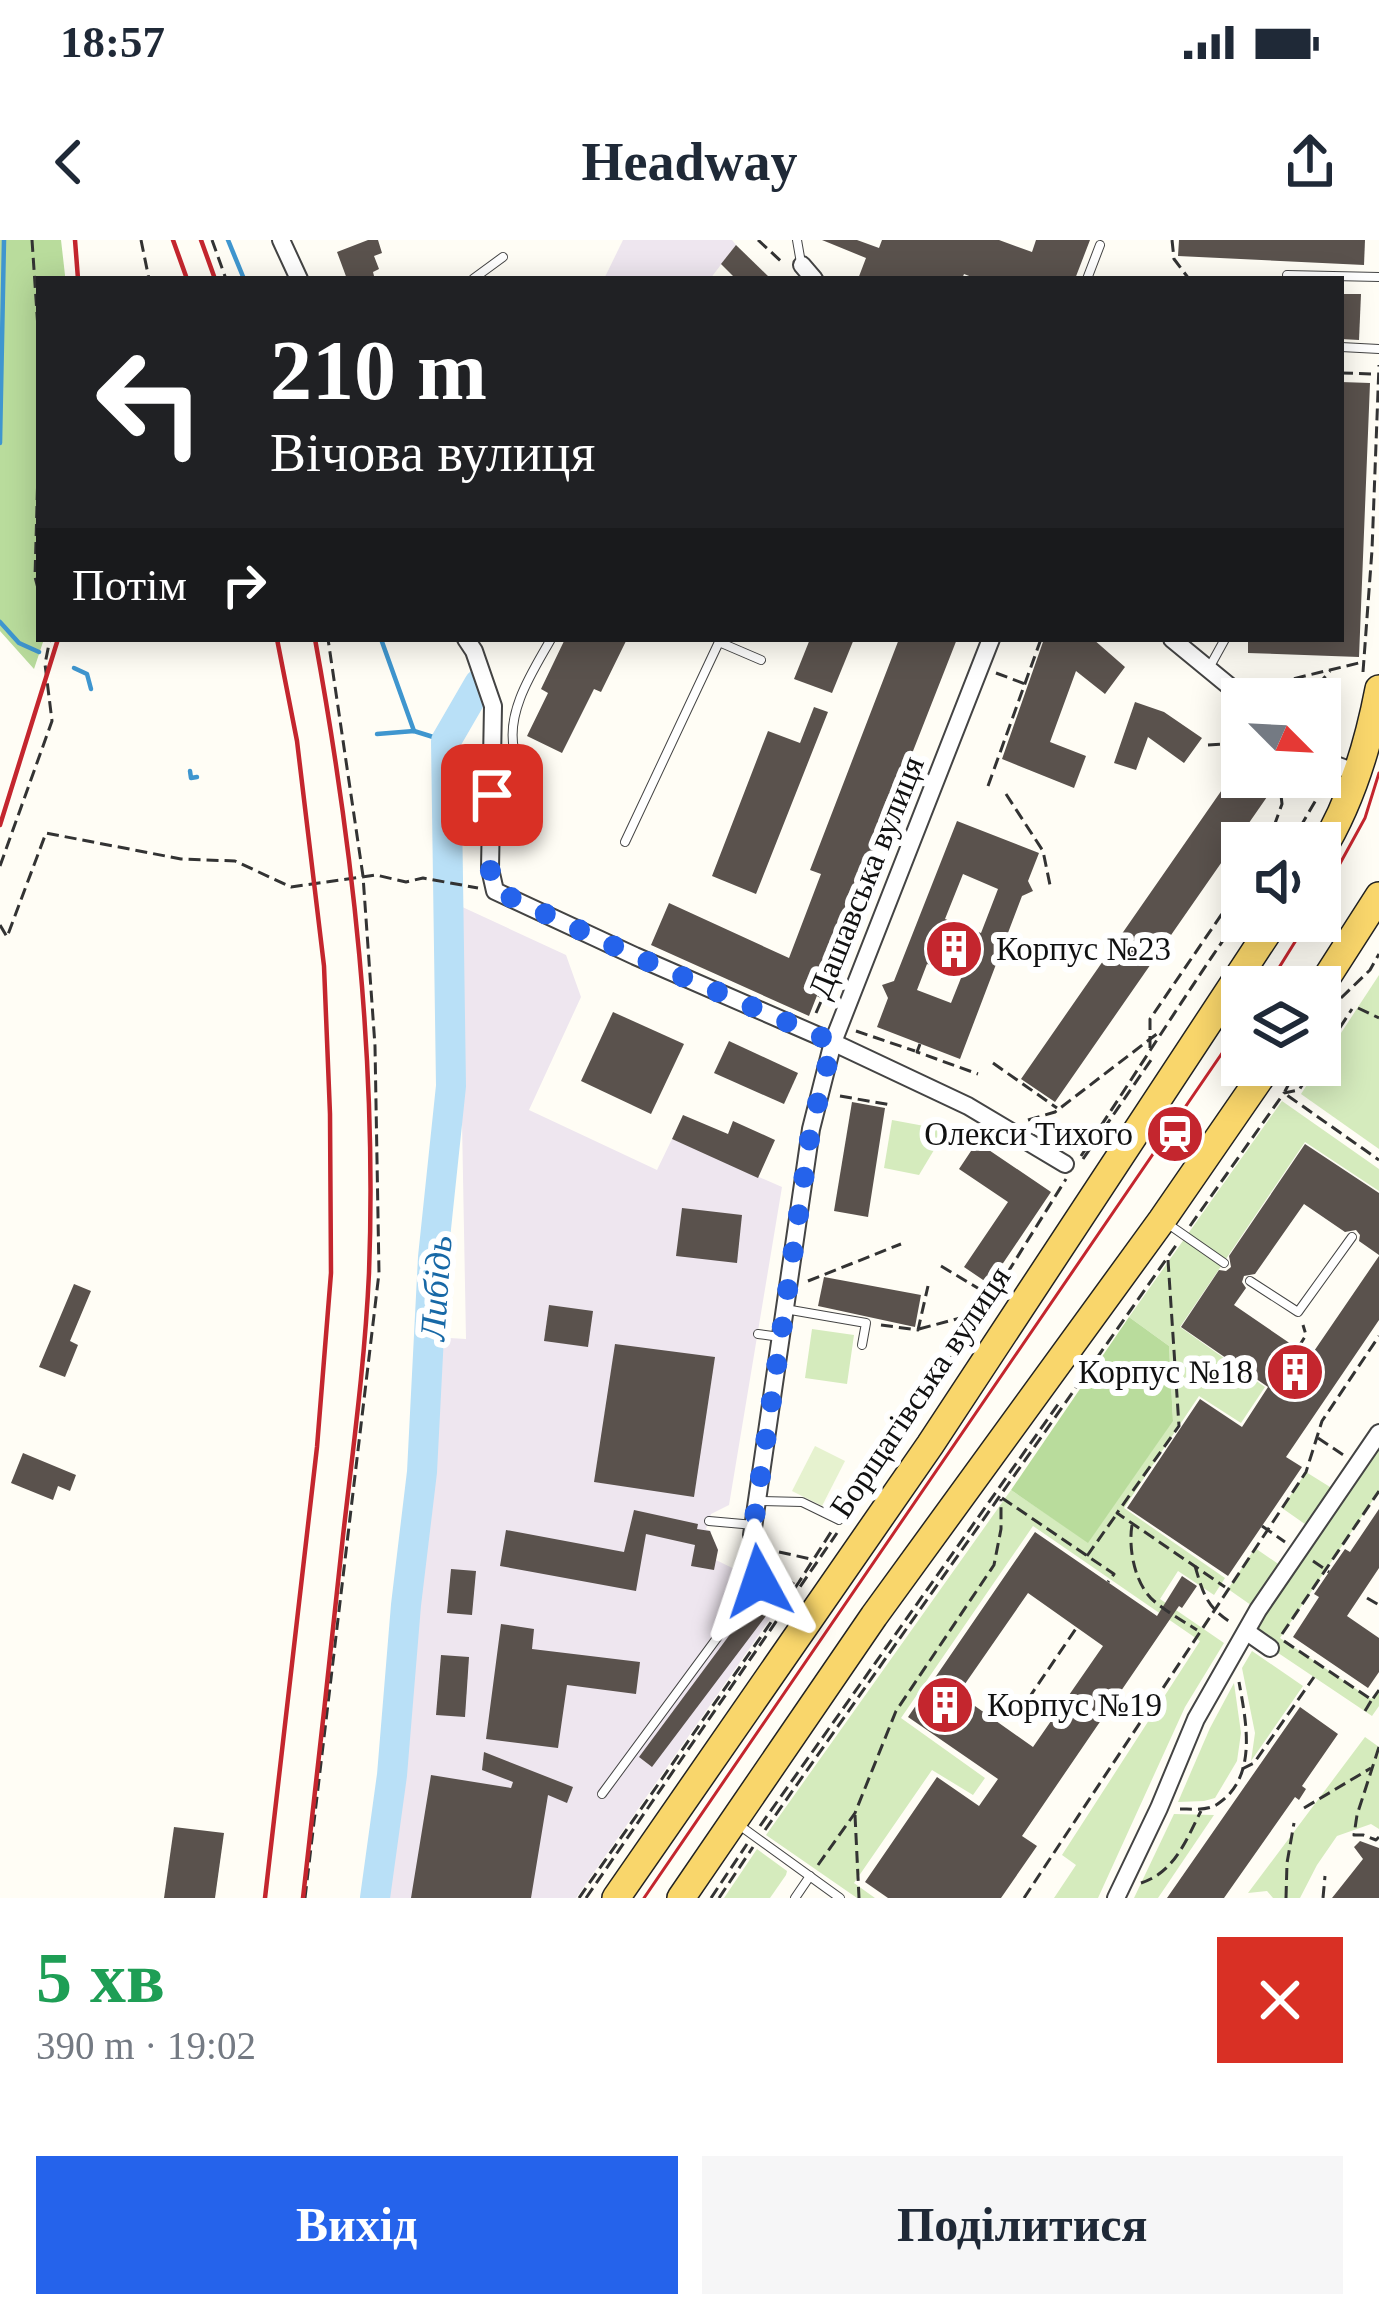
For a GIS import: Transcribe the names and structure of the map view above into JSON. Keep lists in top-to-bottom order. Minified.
{"streets":{"main road":["Борщагівська вулиця"],"street":["Дашавська вулиця"]},"water":["Либідь"],"places":{"building":["Корпус №23","Корпус №18","Корпус №19"],"station":["Олекси Тихого"]},"north":"bottom right","page":{"status":"18:57","header":"Headway","turn":["210 m","Вічова вулиця"],"then":"Потім","heading":["5 хв","390 m · 19:02"],"buttons":["Вихід","Поділитися"]}}
